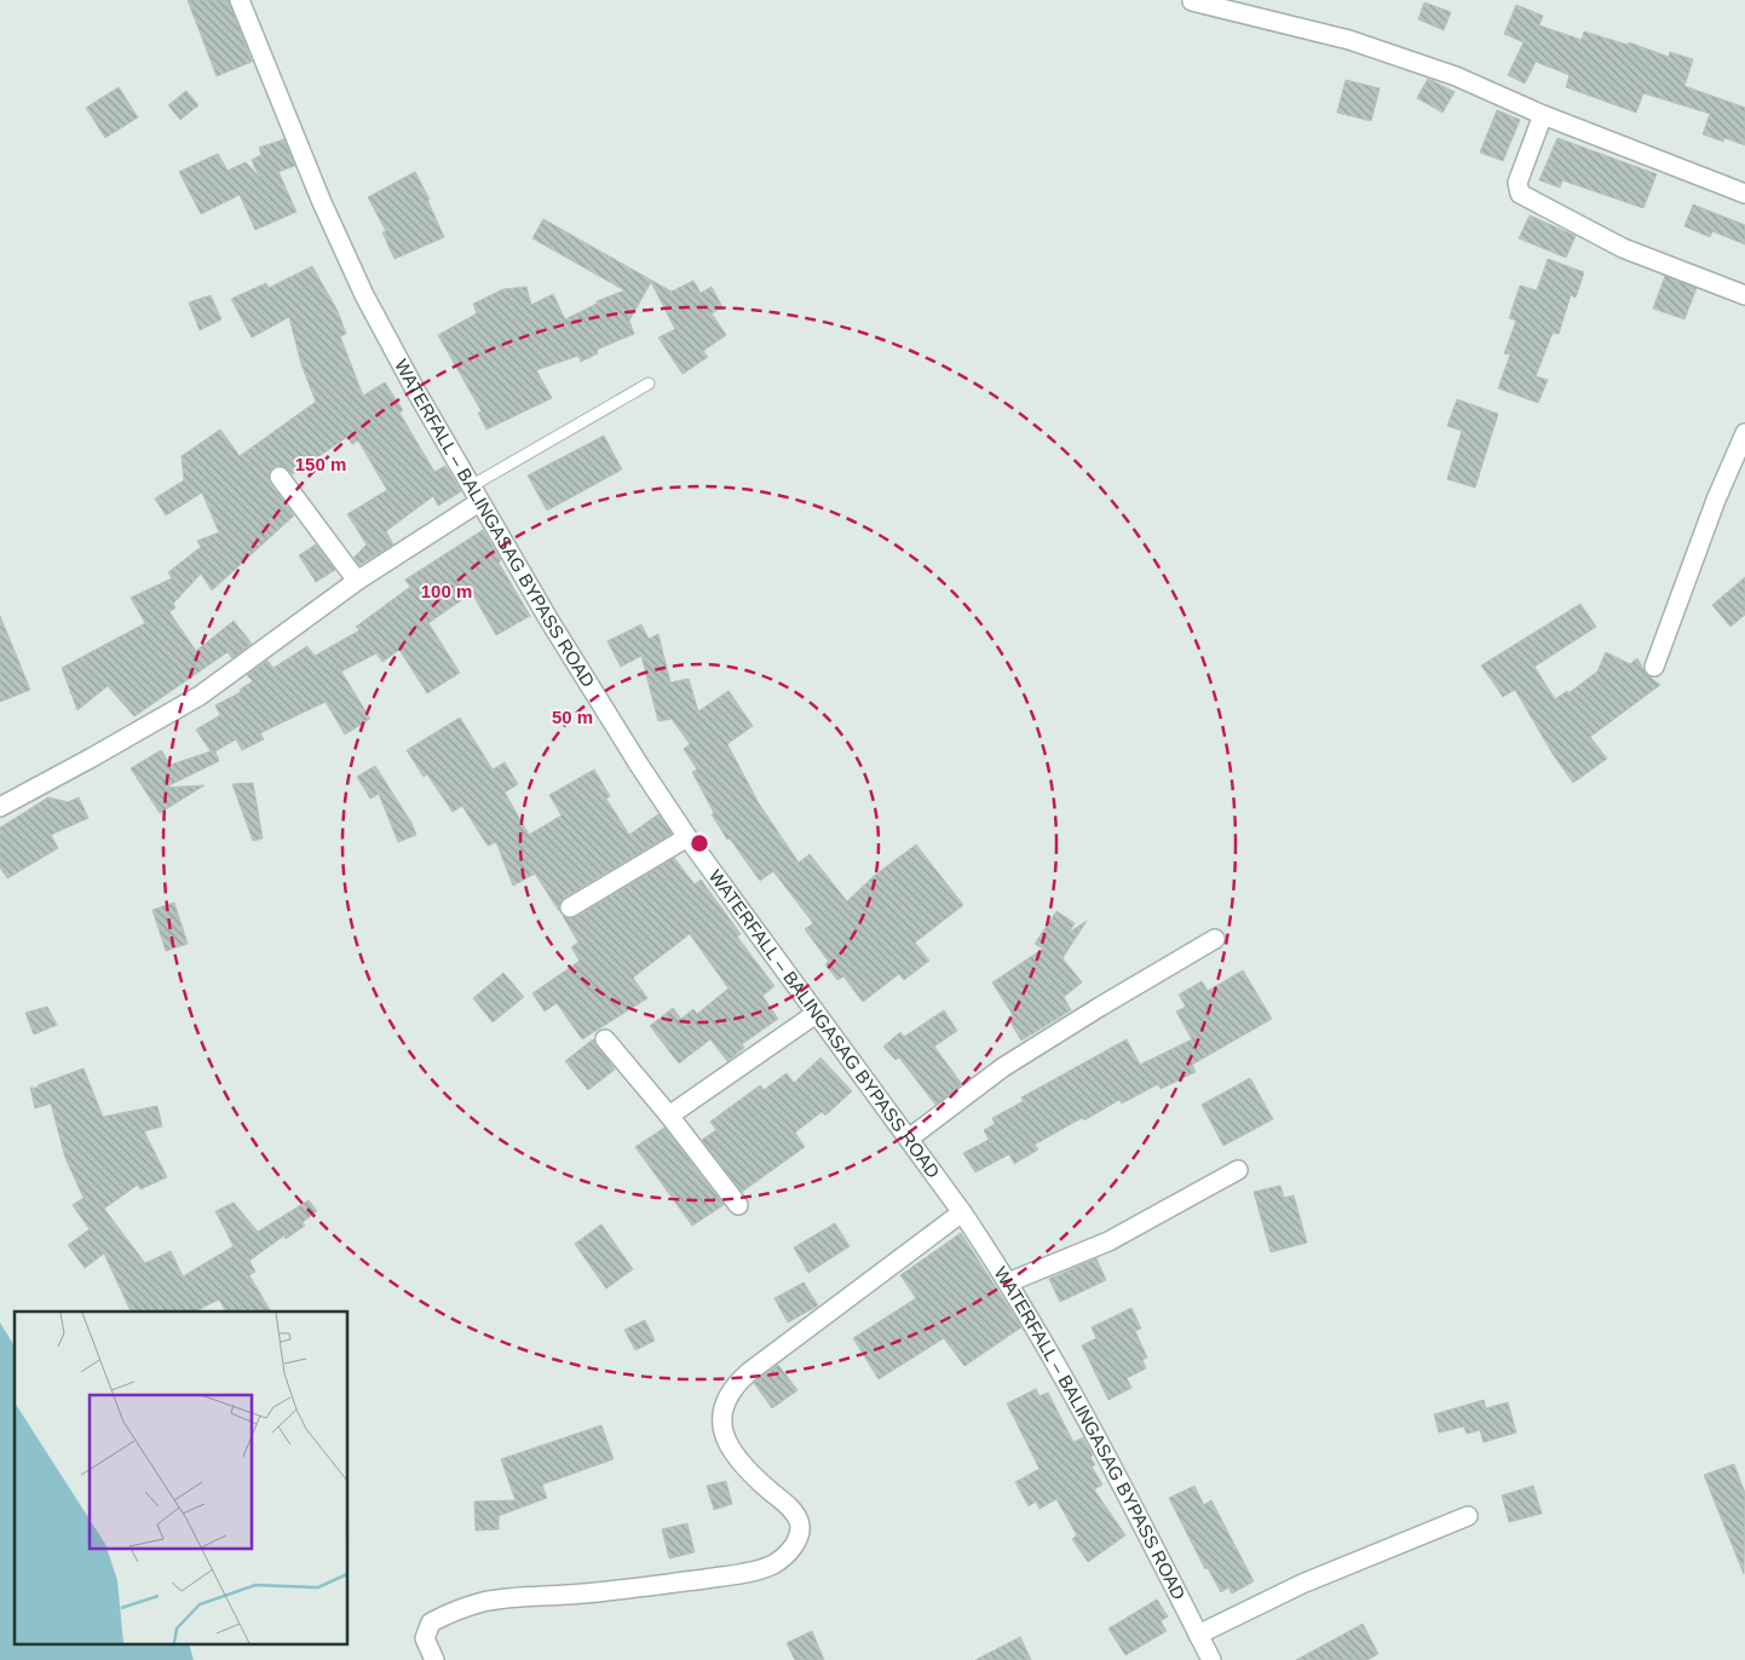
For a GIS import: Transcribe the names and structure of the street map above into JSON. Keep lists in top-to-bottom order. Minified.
{"streets":{"street":["WATERFALL ‒ BALINGASAG BYPASS ROAD"]},"rings":["150 m","100 m","50 m"]}
